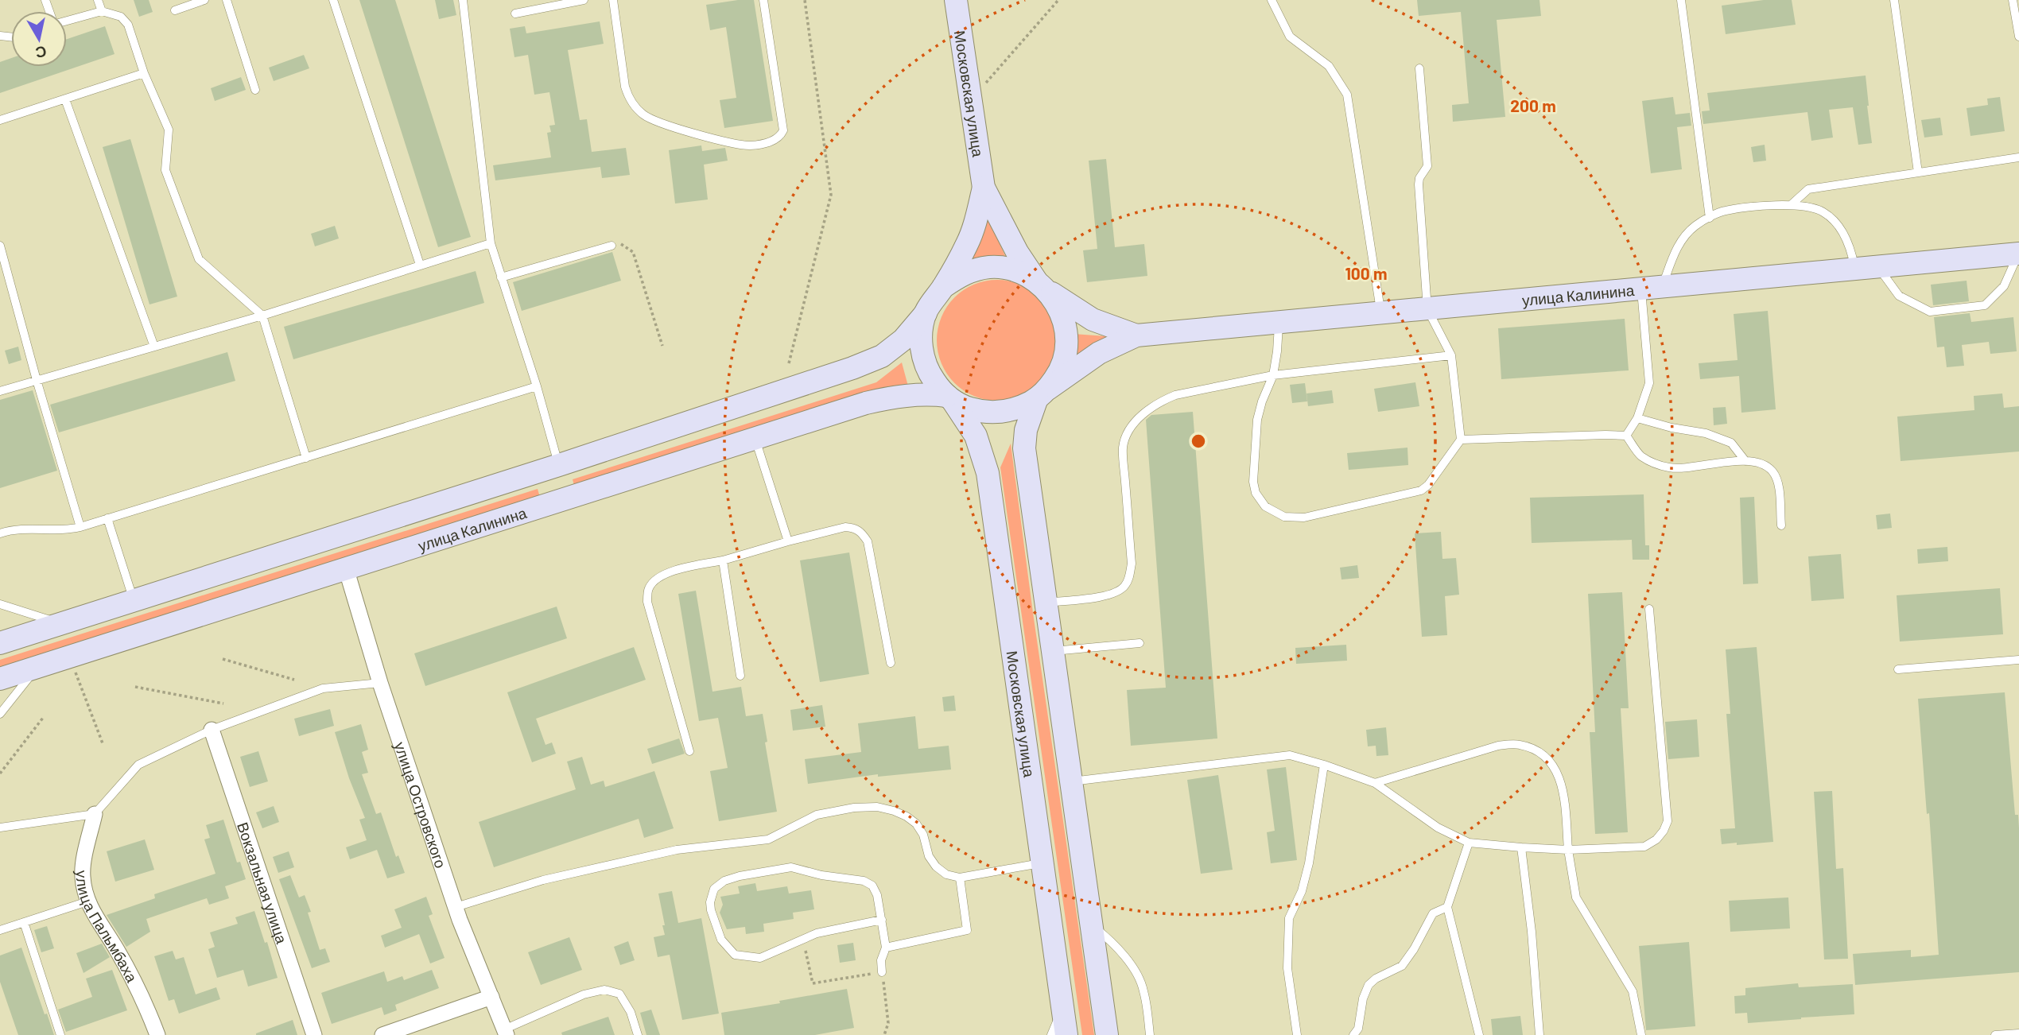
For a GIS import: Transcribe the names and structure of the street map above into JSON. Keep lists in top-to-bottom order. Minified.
{"streets":{"main road":["Московская улица","улица Калинина"],"street":["улица Островского","Вокзальная улица","улица Пальмбаха"]},"crossings":[["Московская улица","улица Калинина"],["улица Калинина","улица Островского"]],"north":"bottom","rings":["200 m","100 m"]}
